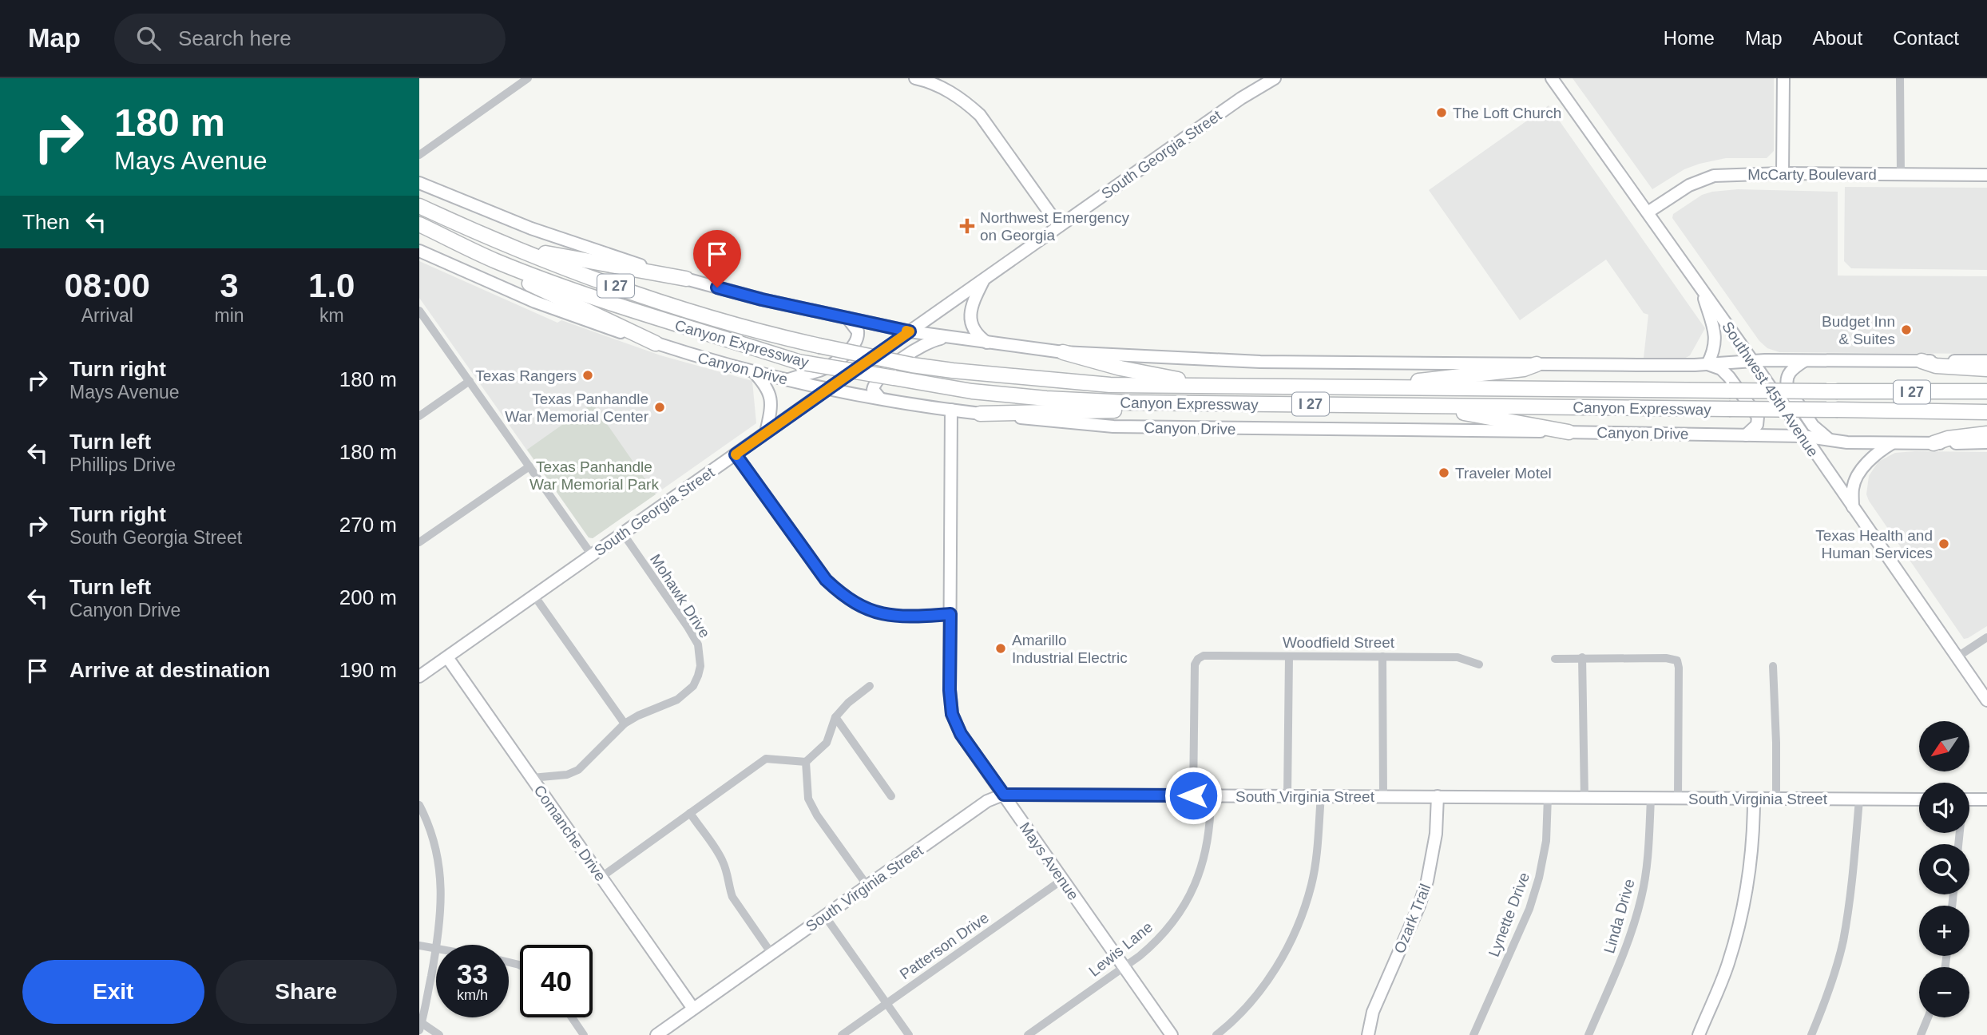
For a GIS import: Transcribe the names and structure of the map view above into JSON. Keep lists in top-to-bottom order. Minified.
{"streets":{"highway":["I 27","Canyon Expressway"],"main road":["South Georgia Street","McCarty Boulevard","Canyon Drive","Southwest 45th Avenue","South Virginia Street","Comanche Drive","Mays Avenue","Ozark Trail"],"street":["Mohawk Drive","Woodfield Street","Lynette Drive","Linda Drive","Patterson Drive","Lewis Lane"]},"crossings":[["South Georgia Street","Canyon Drive"],["South Georgia Street","Mohawk Drive"],["South Georgia Street","Comanche Drive"],["McCarty Boulevard","Southwest 45th Avenue"],["Canyon Drive","Southwest 45th Avenue"],["Canyon Drive","Mays Avenue"],["Mohawk Drive","Comanche Drive"],["Woodfield Street","South Virginia Street"],["South Virginia Street","Comanche Drive"],["South Virginia Street","Mays Avenue"],["South Virginia Street","Lynette Drive"],["South Virginia Street","Linda Drive"],["South Virginia Street","Ozark Trail"],["South Virginia Street","Lewis Lane"],["Mays Avenue","Patterson Drive"],["Mays Avenue","Lewis Lane"]],"parks":["Texas Panhandle War Memorial Park"],"places":{"other":["The Loft Church","Budget Inn & Suites","Texas Rangers","Texas Panhandle War Memorial Center","Traveler Motel","Texas Health and Human Services","Amarillo Industrial Electric"],"health":["Northwest Emergency on Georgia"]},"north":"bottom left","page":{"header":"Map","search":"Search here","nav":["Home","Map","About","Contact"],"turn":["180 m","Mays Avenue"],"then":"Then","eta":["08:00","Arrival","3","min","1.0","km"],"list":[{"name":"Turn right","note":"Mays Avenue","value":"180 m"},{"name":"Turn left","note":"Phillips Drive","value":"180 m"},{"name":"Turn right","note":"South Georgia Street","value":"270 m"},{"name":"Turn left","note":"Canyon Drive","value":"200 m"},{"name":"Arrive at destination","value":"190 m"}],"map_buttons":["+","−"],"speed":"33 km/h","limit":"40","buttons":["Exit","Share"]}}
